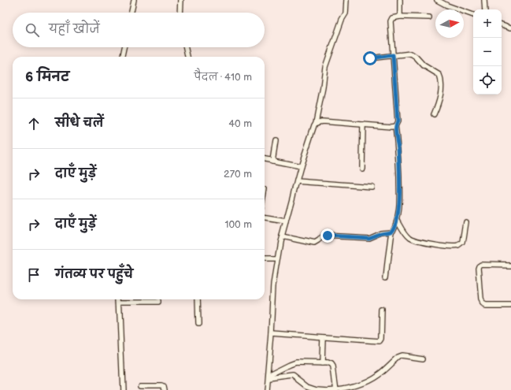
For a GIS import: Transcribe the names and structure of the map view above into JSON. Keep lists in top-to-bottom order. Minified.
{"north":"right","page":{"map_buttons":["+","−"],"search":"यहाँ खोजें","heading":["6 मिनट","पैदल · 410 m"],"list":[["सीधे चलें","40 m"],["दाएँ मुड़ें","270 m"],["दाएँ मुड़ें","100 m"],"गंतव्य पर पहुँचे"]}}
